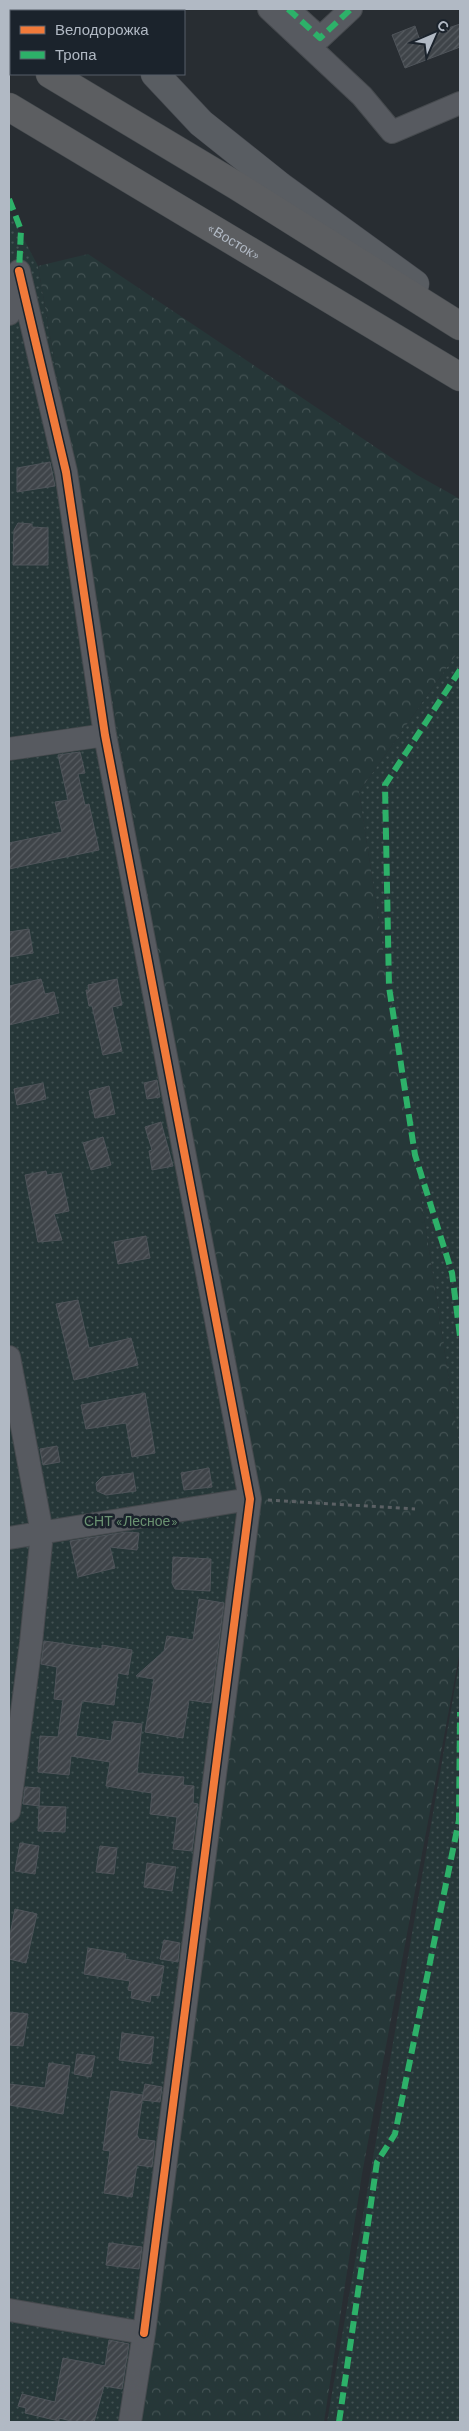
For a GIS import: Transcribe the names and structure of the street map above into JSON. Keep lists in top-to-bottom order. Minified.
{"streets":{"highway":["«Восток»"]},"parks":["СНТ «Лесное»"],"legend":["Велодорожка","Тропа"],"north":"top right"}
